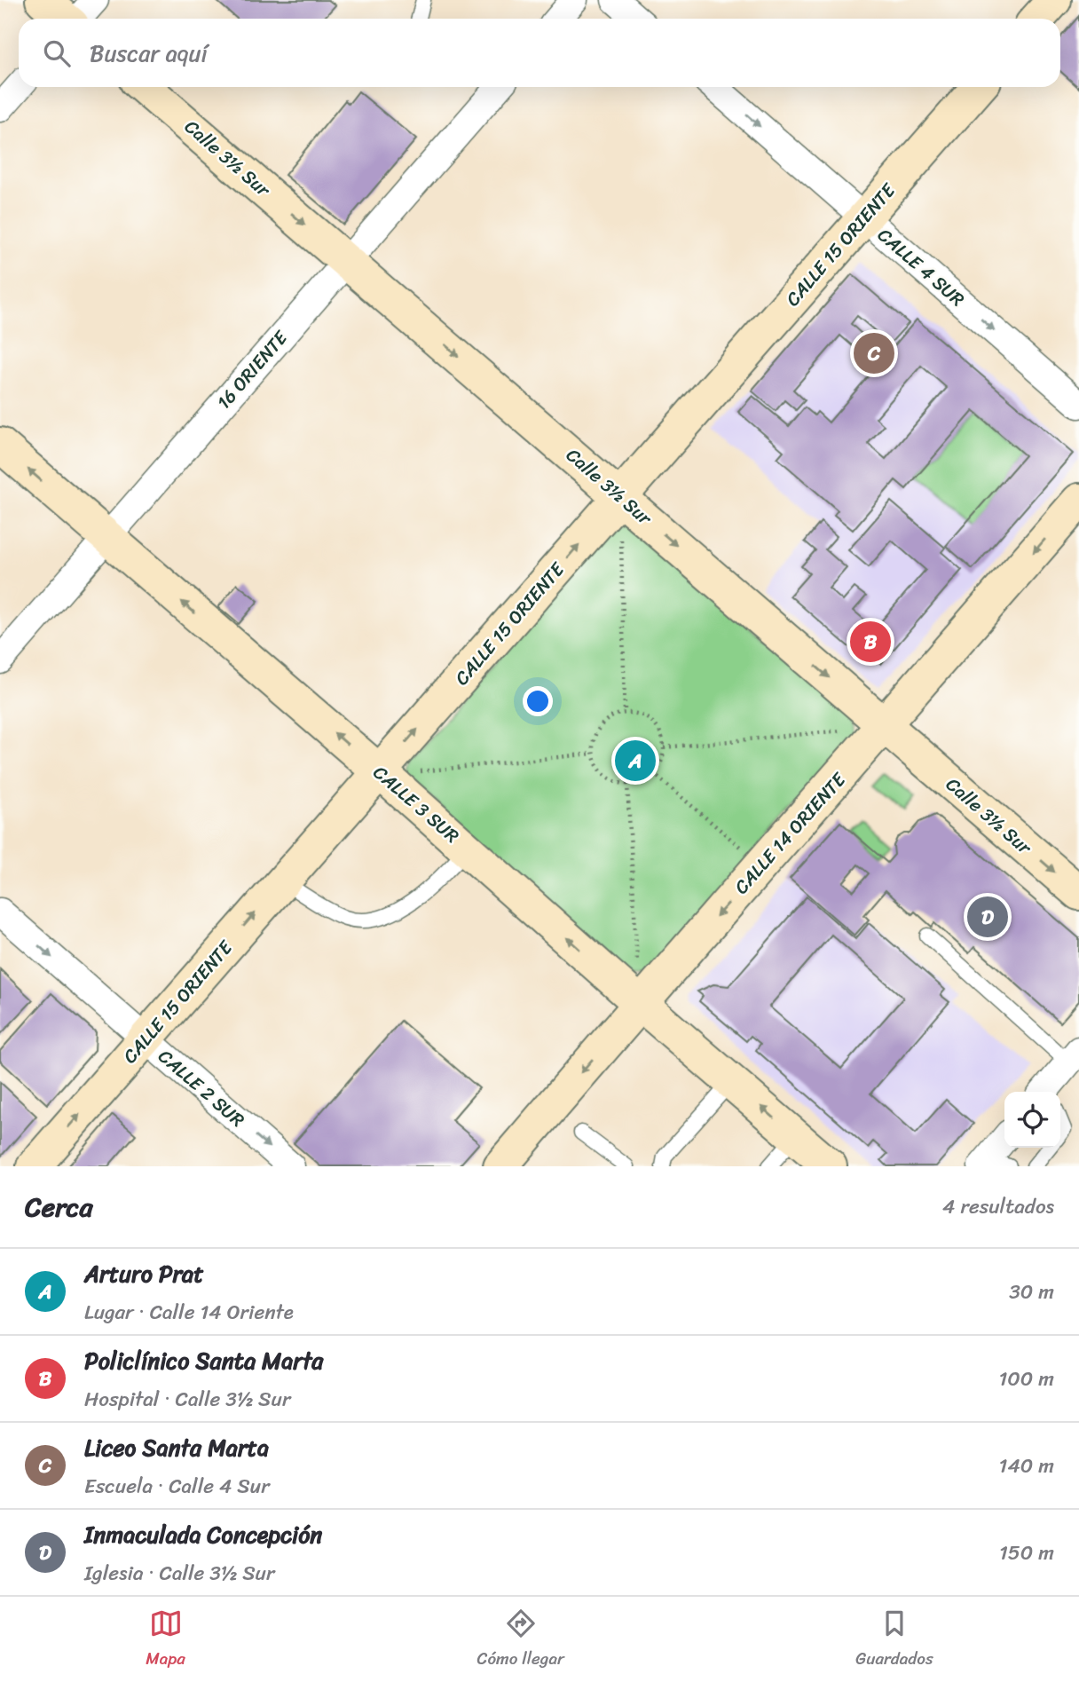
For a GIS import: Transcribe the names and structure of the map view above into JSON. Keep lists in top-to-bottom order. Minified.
{"streets":{"street":["Calle 3½ Sur","CALLE 15 ORIENTE","CALLE 4 SUR","16 ORIENTE","CALLE 3 SUR","CALLE 14 ORIENTE","CALLE 2 SUR"]},"crossings":[["Calle 3½ Sur","CALLE 15 ORIENTE"],["Calle 3½ Sur","16 ORIENTE"],["Calle 3½ Sur","CALLE 14 ORIENTE"],["CALLE 15 ORIENTE","CALLE 4 SUR"],["CALLE 15 ORIENTE","CALLE 3 SUR"],["CALLE 15 ORIENTE","CALLE 2 SUR"],["16 ORIENTE","CALLE 3 SUR"],["CALLE 3 SUR","CALLE 14 ORIENTE"]],"one_way":["Calle 3½ Sur","CALLE 15 ORIENTE","CALLE 4 SUR","CALLE 3 SUR","CALLE 14 ORIENTE","CALLE 2 SUR"],"page":{"search":"Buscar aquí","pins":["C","B","A","D"],"heading":["Cerca","4 resultados"],"list":[{"mark":"A","name":"Arturo Prat","note":"Lugar · Calle 14 Oriente","value":"30 m"},{"mark":"B","name":"Policlínico Santa Marta","note":"Hospital · Calle 3½ Sur","value":"100 m"},{"mark":"C","name":"Liceo Santa Marta","note":"Escuela · Calle 4 Sur","value":"140 m"},{"mark":"D","name":"Inmaculada Concepción","note":"Iglesia · Calle 3½ Sur","value":"150 m"}],"nav":["Mapa","Cómo llegar","Guardados"]}}
